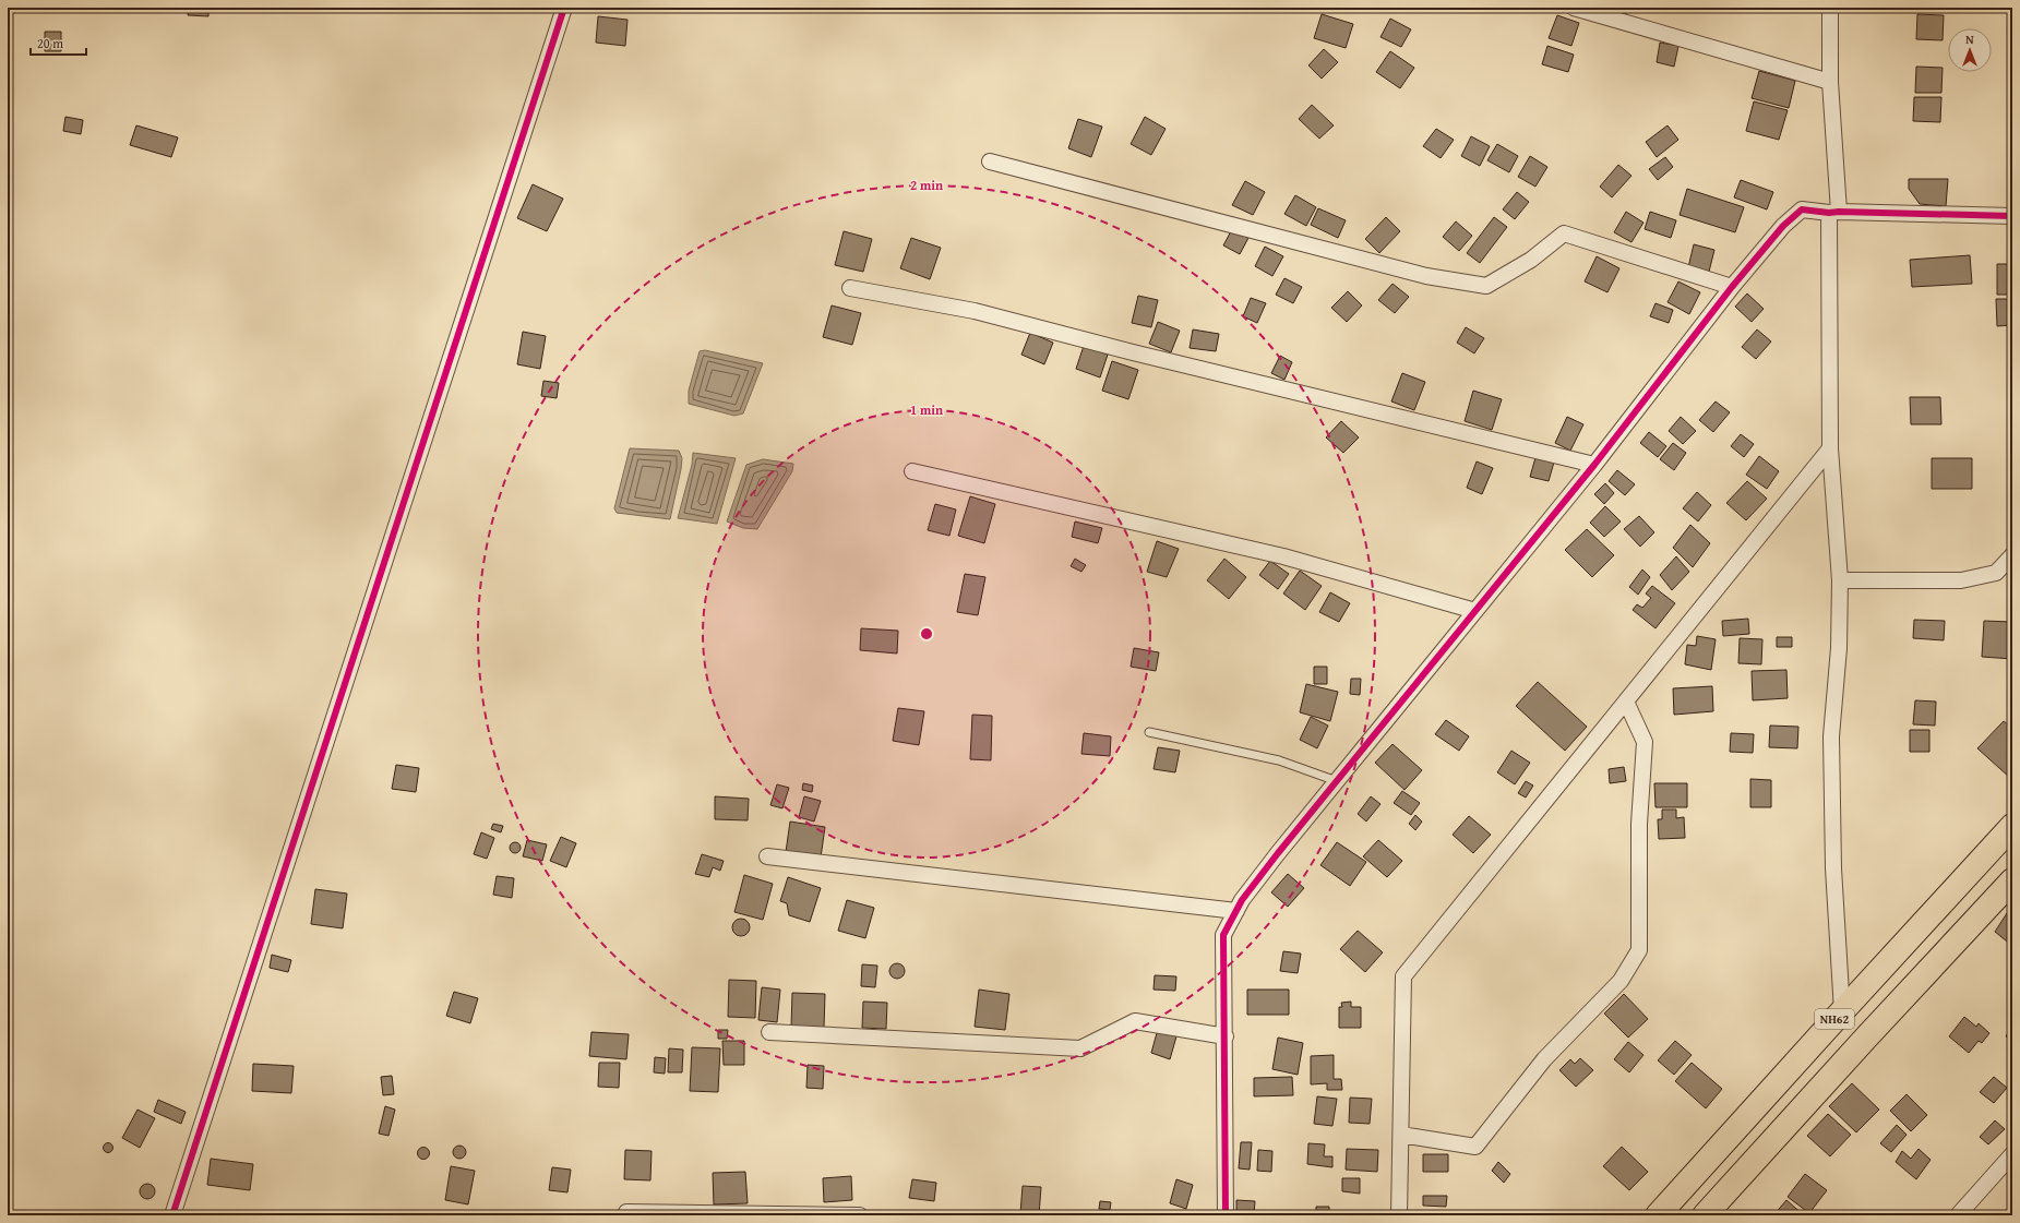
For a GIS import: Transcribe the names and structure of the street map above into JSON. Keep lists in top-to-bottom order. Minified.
{"streets":{"main road":["NH62"]},"scale_bar":"20 m","north":"top","rings":["2 min","1 min"]}
